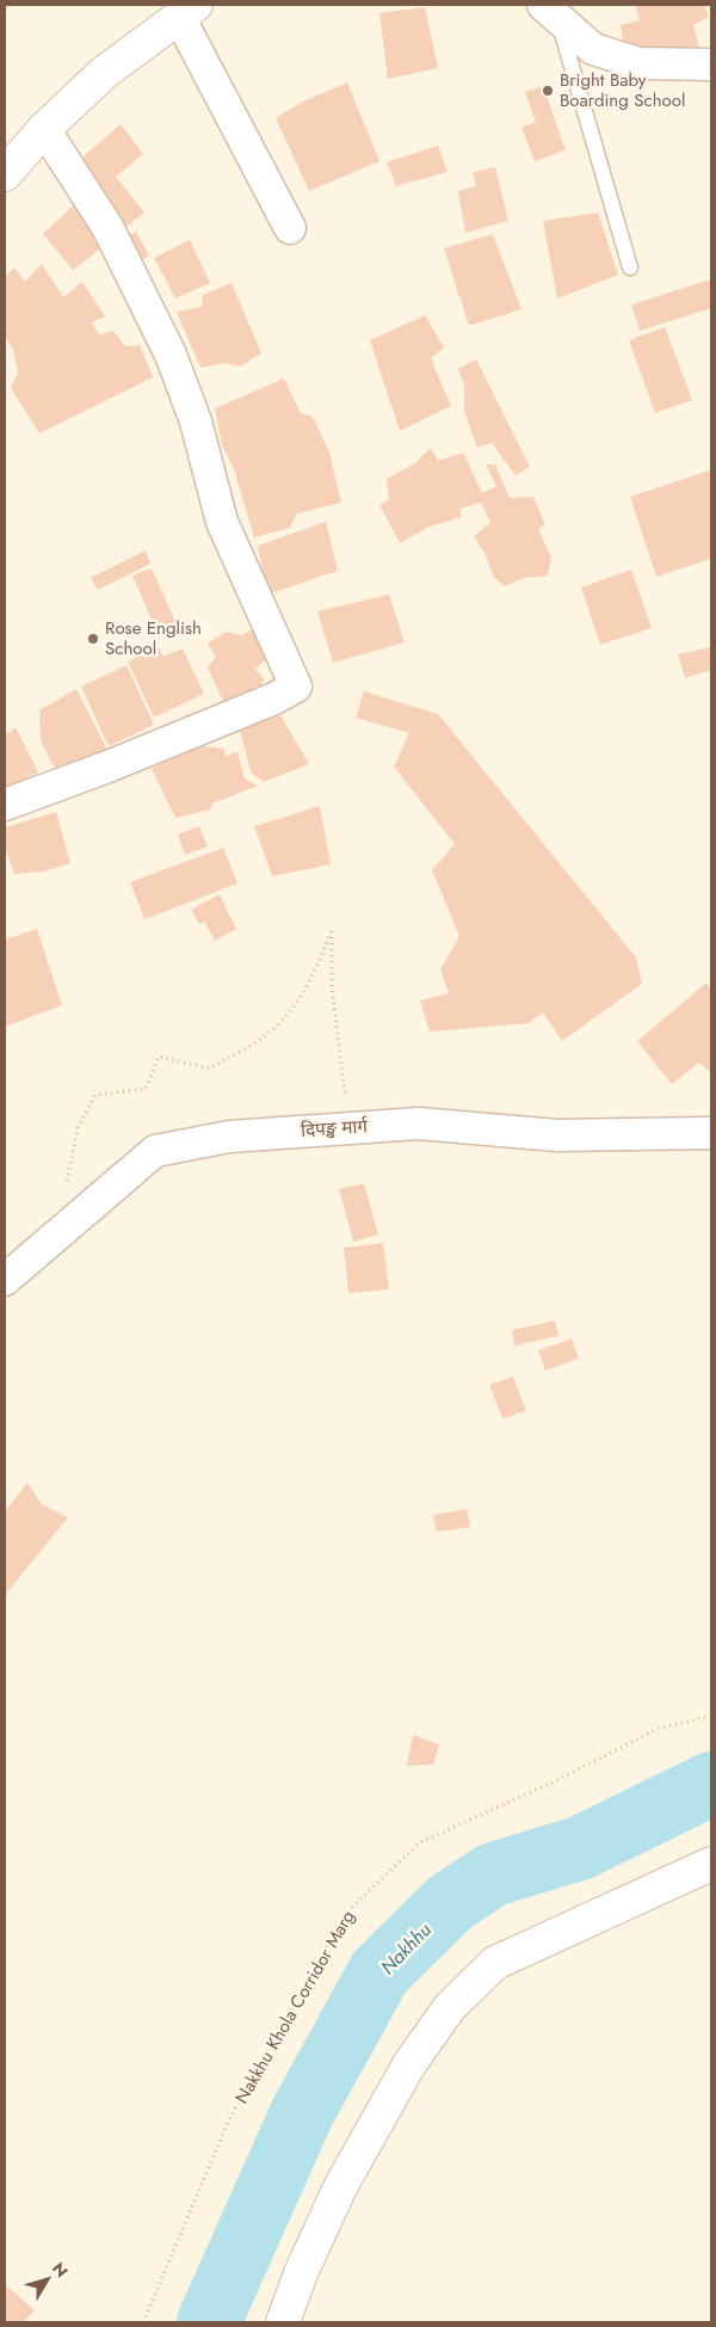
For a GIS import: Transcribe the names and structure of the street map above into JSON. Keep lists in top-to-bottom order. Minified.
{"streets":{"street":["दिपङ्ख मार्ग"],"path":["Nakkhu Khola Corridor Marg"]},"water":["Nakhhu"],"places":["Bright Baby Boarding School","Rose English School"],"north":"top right"}
